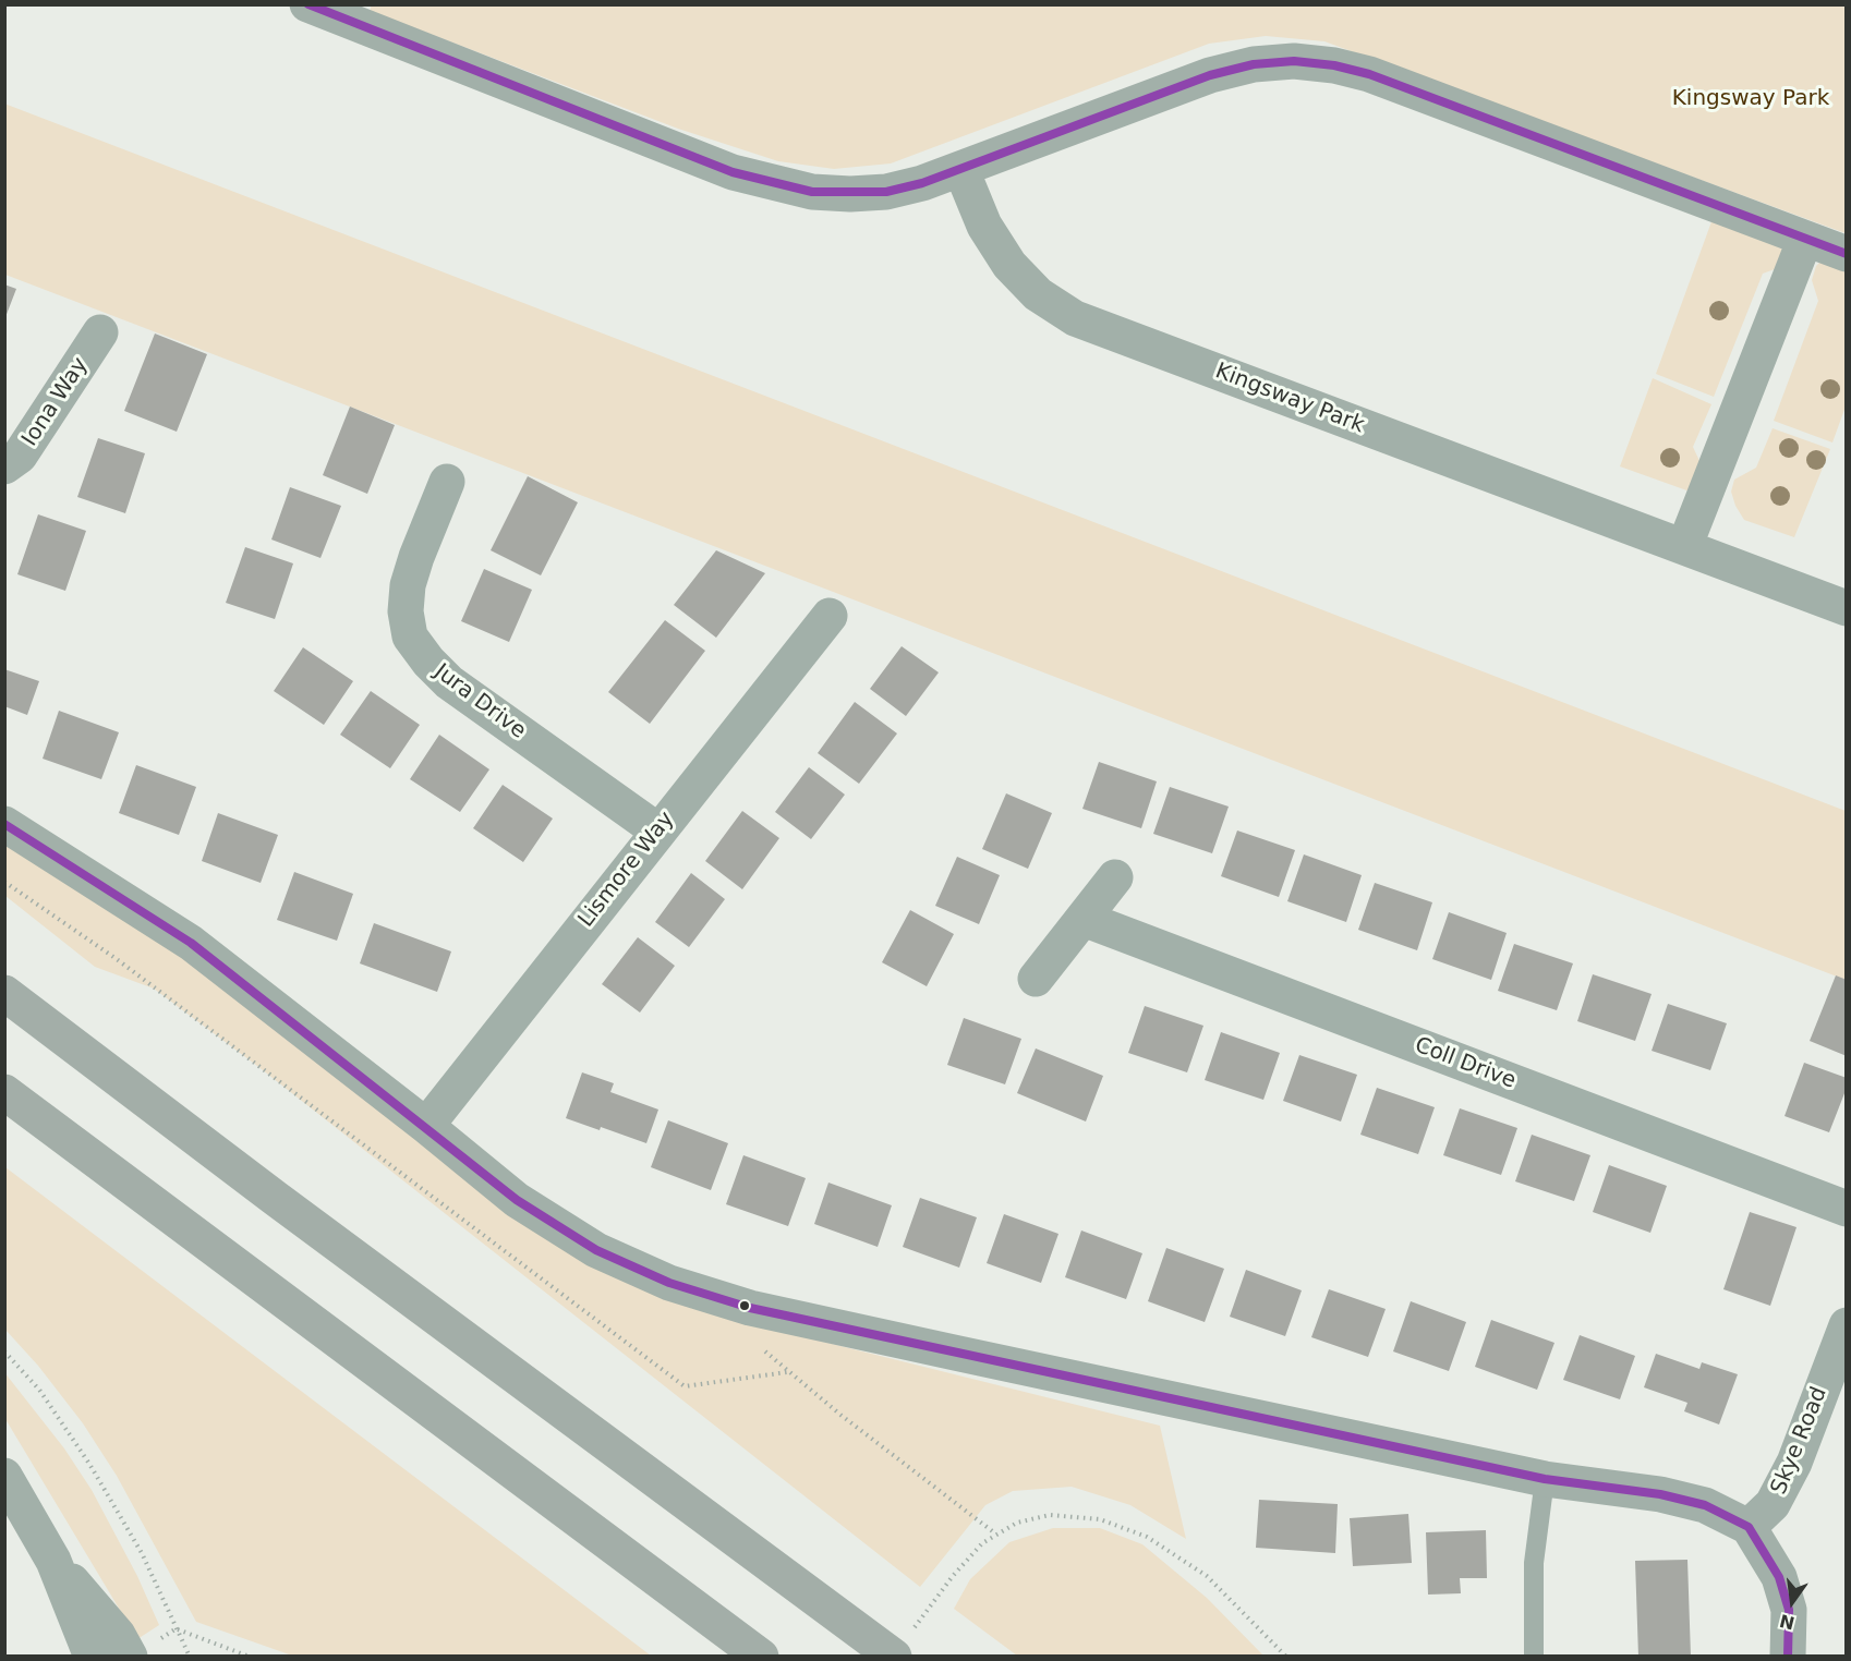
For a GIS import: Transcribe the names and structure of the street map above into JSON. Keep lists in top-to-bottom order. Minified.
{"streets":{"street":["Kingsway Park","Iona Way","Jura Drive","Lismore Way","Coll Drive","Skye Road"]},"crossings":[["Jura Drive","Lismore Way"]],"parks":["Kingsway Park"],"north":"bottom"}
